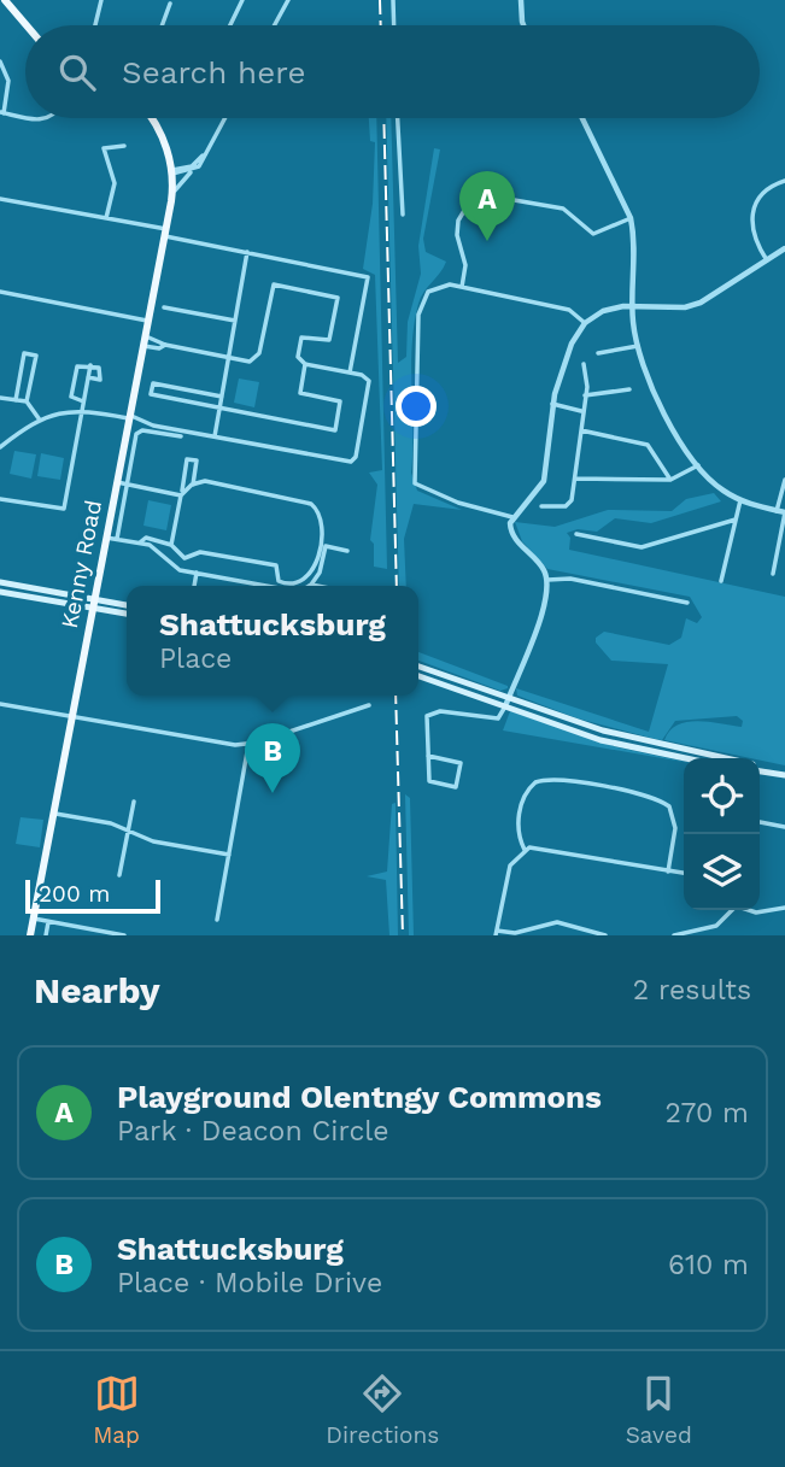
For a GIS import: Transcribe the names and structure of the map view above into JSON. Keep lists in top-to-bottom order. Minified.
{"streets":{"main road":["Kenny Road"]},"scale_bar":"200 m","page":{"search":"Search here","pins":["A","B"],"popup":["Shattucksburg","Place"],"scale":"200 m","heading":["Nearby","2 results"],"list":[{"mark":"A","name":"Playground Olentngy Commons","note":"Park · Deacon Circle","value":"270 m"},{"mark":"B","name":"Shattucksburg","note":"Place · Mobile Drive","value":"610 m"}],"nav":["Map","Directions","Saved"]}}
